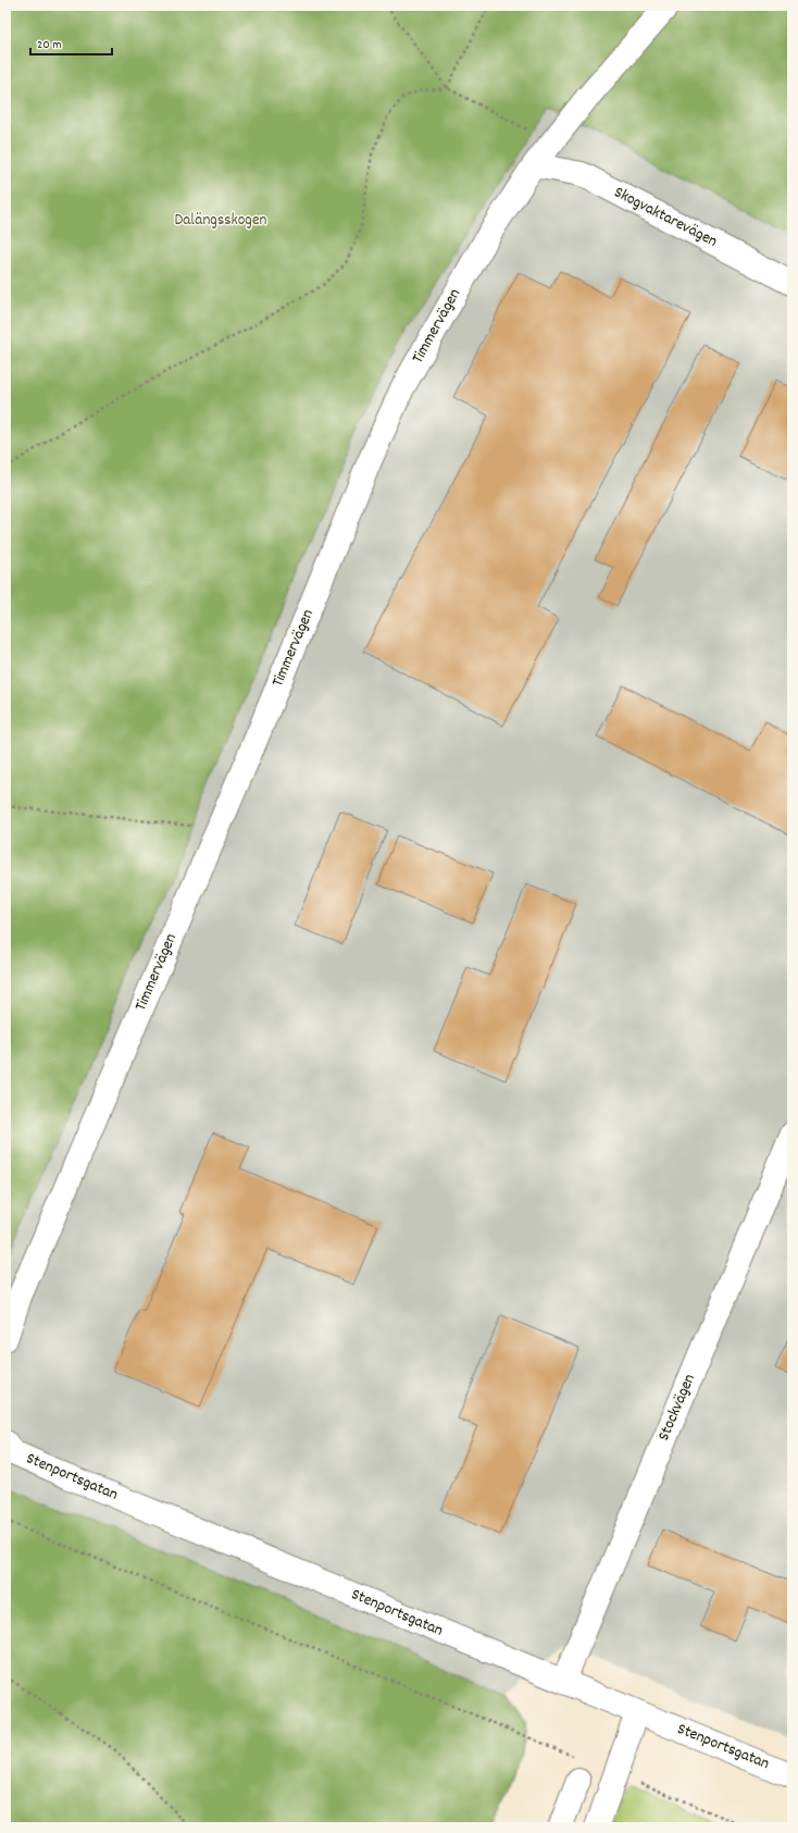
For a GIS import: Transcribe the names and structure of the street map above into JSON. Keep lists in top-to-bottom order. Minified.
{"streets":{"street":["Skogvaktarevägen","Timmervägen","Stockvägen","Stenportsgatan"]},"crossings":[["Skogvaktarevägen","Timmervägen"],["Stockvägen","Stenportsgatan"]],"parks":["Dalängsskogen"],"scale_bar":"20 m"}
